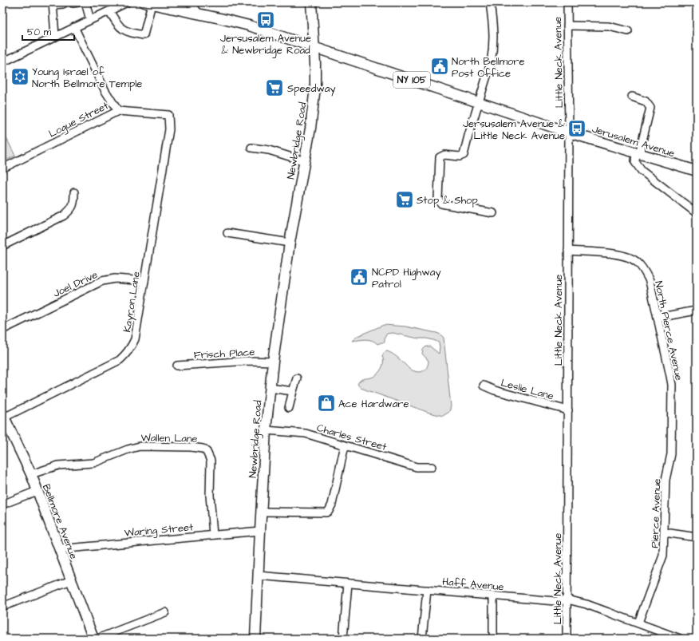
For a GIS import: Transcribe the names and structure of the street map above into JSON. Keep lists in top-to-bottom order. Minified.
{"streets":{"main road":["NY 105","Newbridge Road","Jerusalem Avenue","Bellmore Avenue"],"street":["Little Neck Avenue","Logue Street","Joel Drive","Kayron Lane","North Pierce Avenue","Frisch Place","Leslie Lane","Charles Street","Wallen Lane","Pierce Avenue","Waring Street","Haff Avenue"]},"crossings":[["Little Neck Avenue","Jerusalem Avenue"],["Little Neck Avenue","North Pierce Avenue"],["Little Neck Avenue","Leslie Lane"],["Little Neck Avenue","Haff Avenue"],["Logue Street","Kayron Lane"],["Newbridge Road","Jerusalem Avenue"],["Newbridge Road","Frisch Place"],["Newbridge Road","Charles Street"],["Newbridge Road","Waring Street"],["Newbridge Road","Haff Avenue"],["Joel Drive","Kayron Lane"],["Kayron Lane","Bellmore Avenue"],["North Pierce Avenue","Pierce Avenue"],["Wallen Lane","Bellmore Avenue"],["Wallen Lane","Waring Street"],["Pierce Avenue","Haff Avenue"],["Bellmore Avenue","Waring Street"]],"places":{"bus stop":["Jersusalem Avenue & Newbridge Road","Jersusalem Avenue & Little Neck Avenue"],"public building":["North Bellmore Post Office","NCPD Highway Patrol"],"synagogue":["Young Israel of North Bellmore Temple"],"supermarket":["Speedway","Stop & Shop"],"shop":["Ace Hardware"]},"scale_bar":"50 m"}
